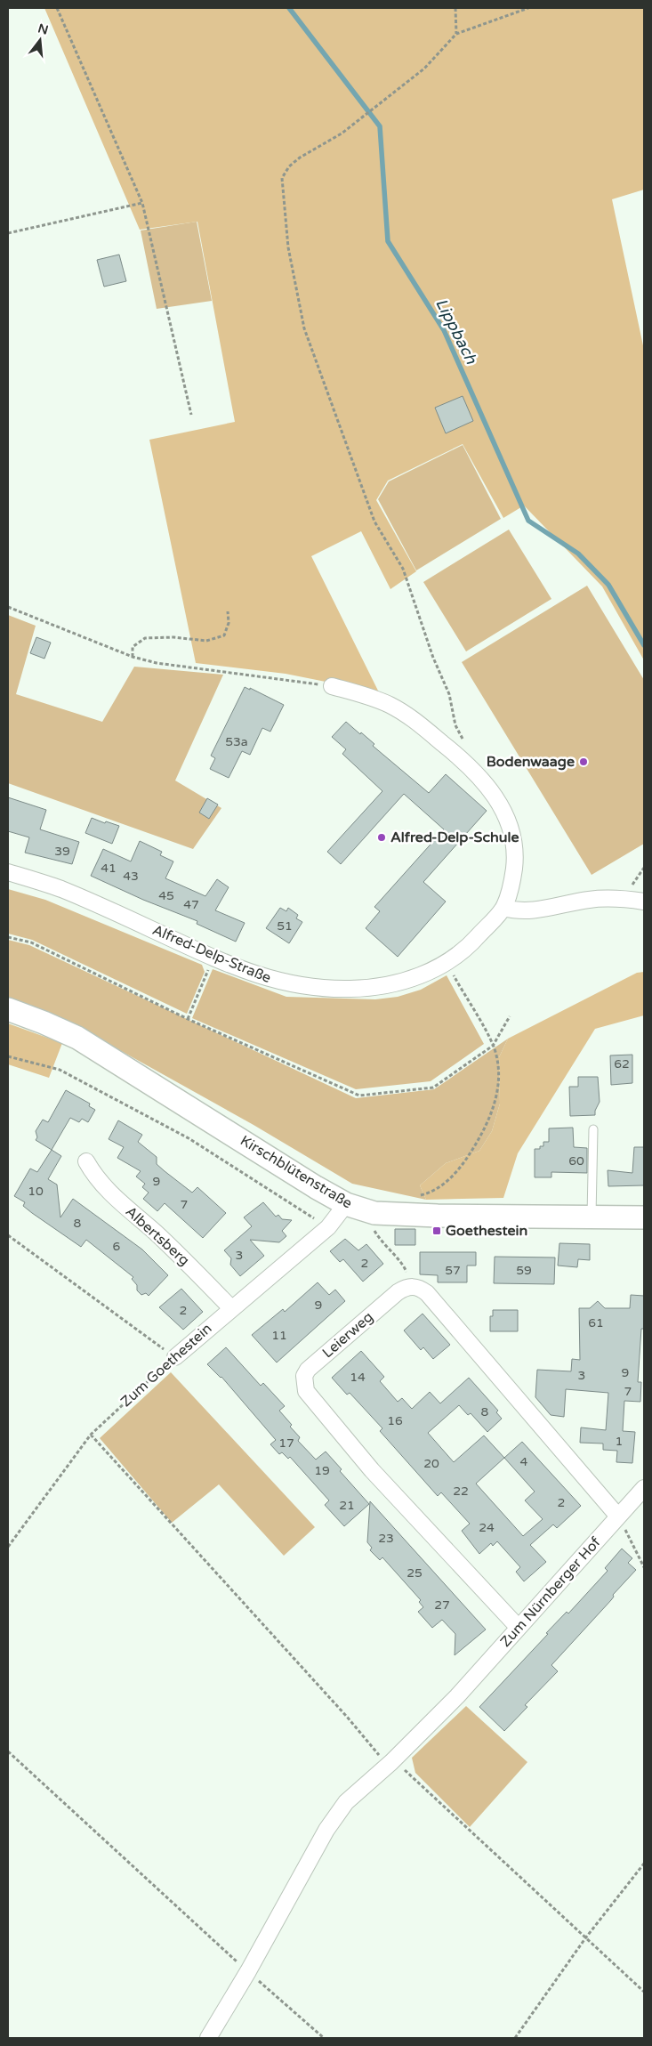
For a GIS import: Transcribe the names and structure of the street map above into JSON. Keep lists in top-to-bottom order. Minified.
{"streets":{"main road":["Kirschblütenstraße"],"street":["Alfred-Delp-Straße","Albertsberg","Leierweg","Zum Goethestein","Zum Nürnberger Hof"]},"crossings":[["Kirschblütenstraße","Zum Goethestein"],["Albertsberg","Zum Goethestein"],["Leierweg","Zum Nürnberger Hof"]],"water":["Lippbach"],"places":{"other":["Bodenwaage","Alfred-Delp-Schule"],"transit":["Goethestein"]},"house_numbers":["53a","39","41","43","45","47","51","62","60","9","10","7","8","6","3","2","57","59","9","2","61","11","9","3","14","7","8","16","1","17","4","20","19","22","2","21","24","23","25","27"],"north":"top"}
